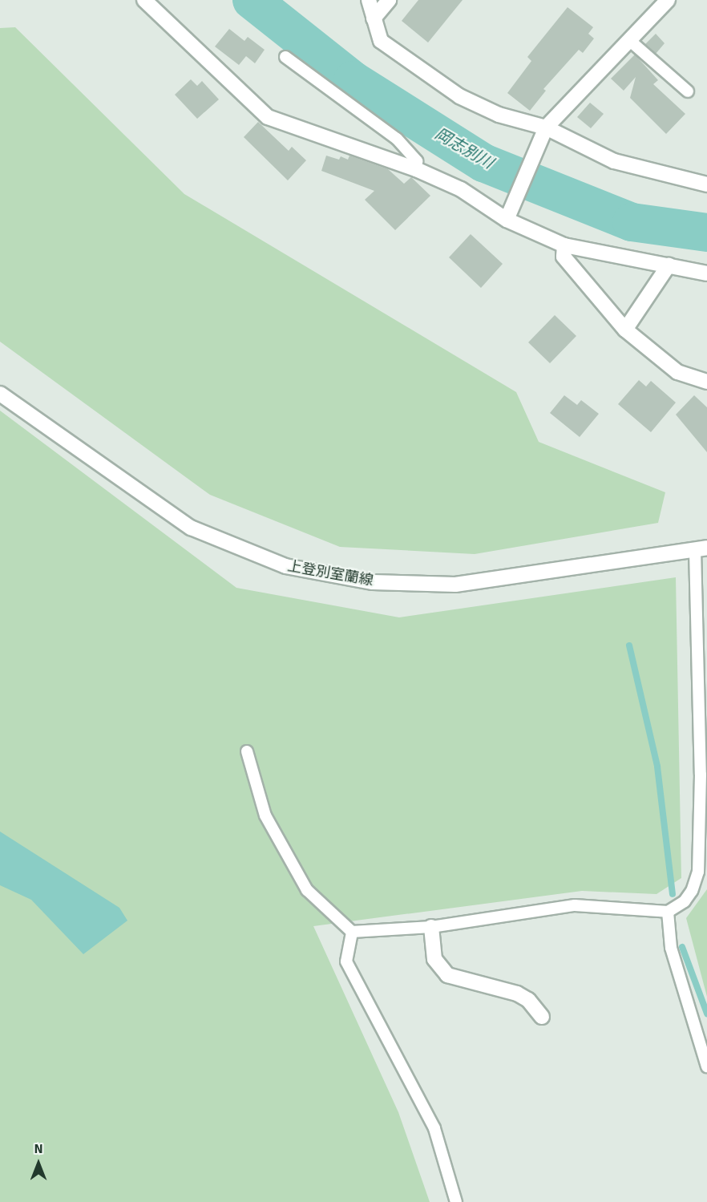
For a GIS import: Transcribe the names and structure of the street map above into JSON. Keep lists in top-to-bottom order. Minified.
{"streets":{"street":["上登別室蘭線"]},"water":["岡志別川"],"north":"top"}
